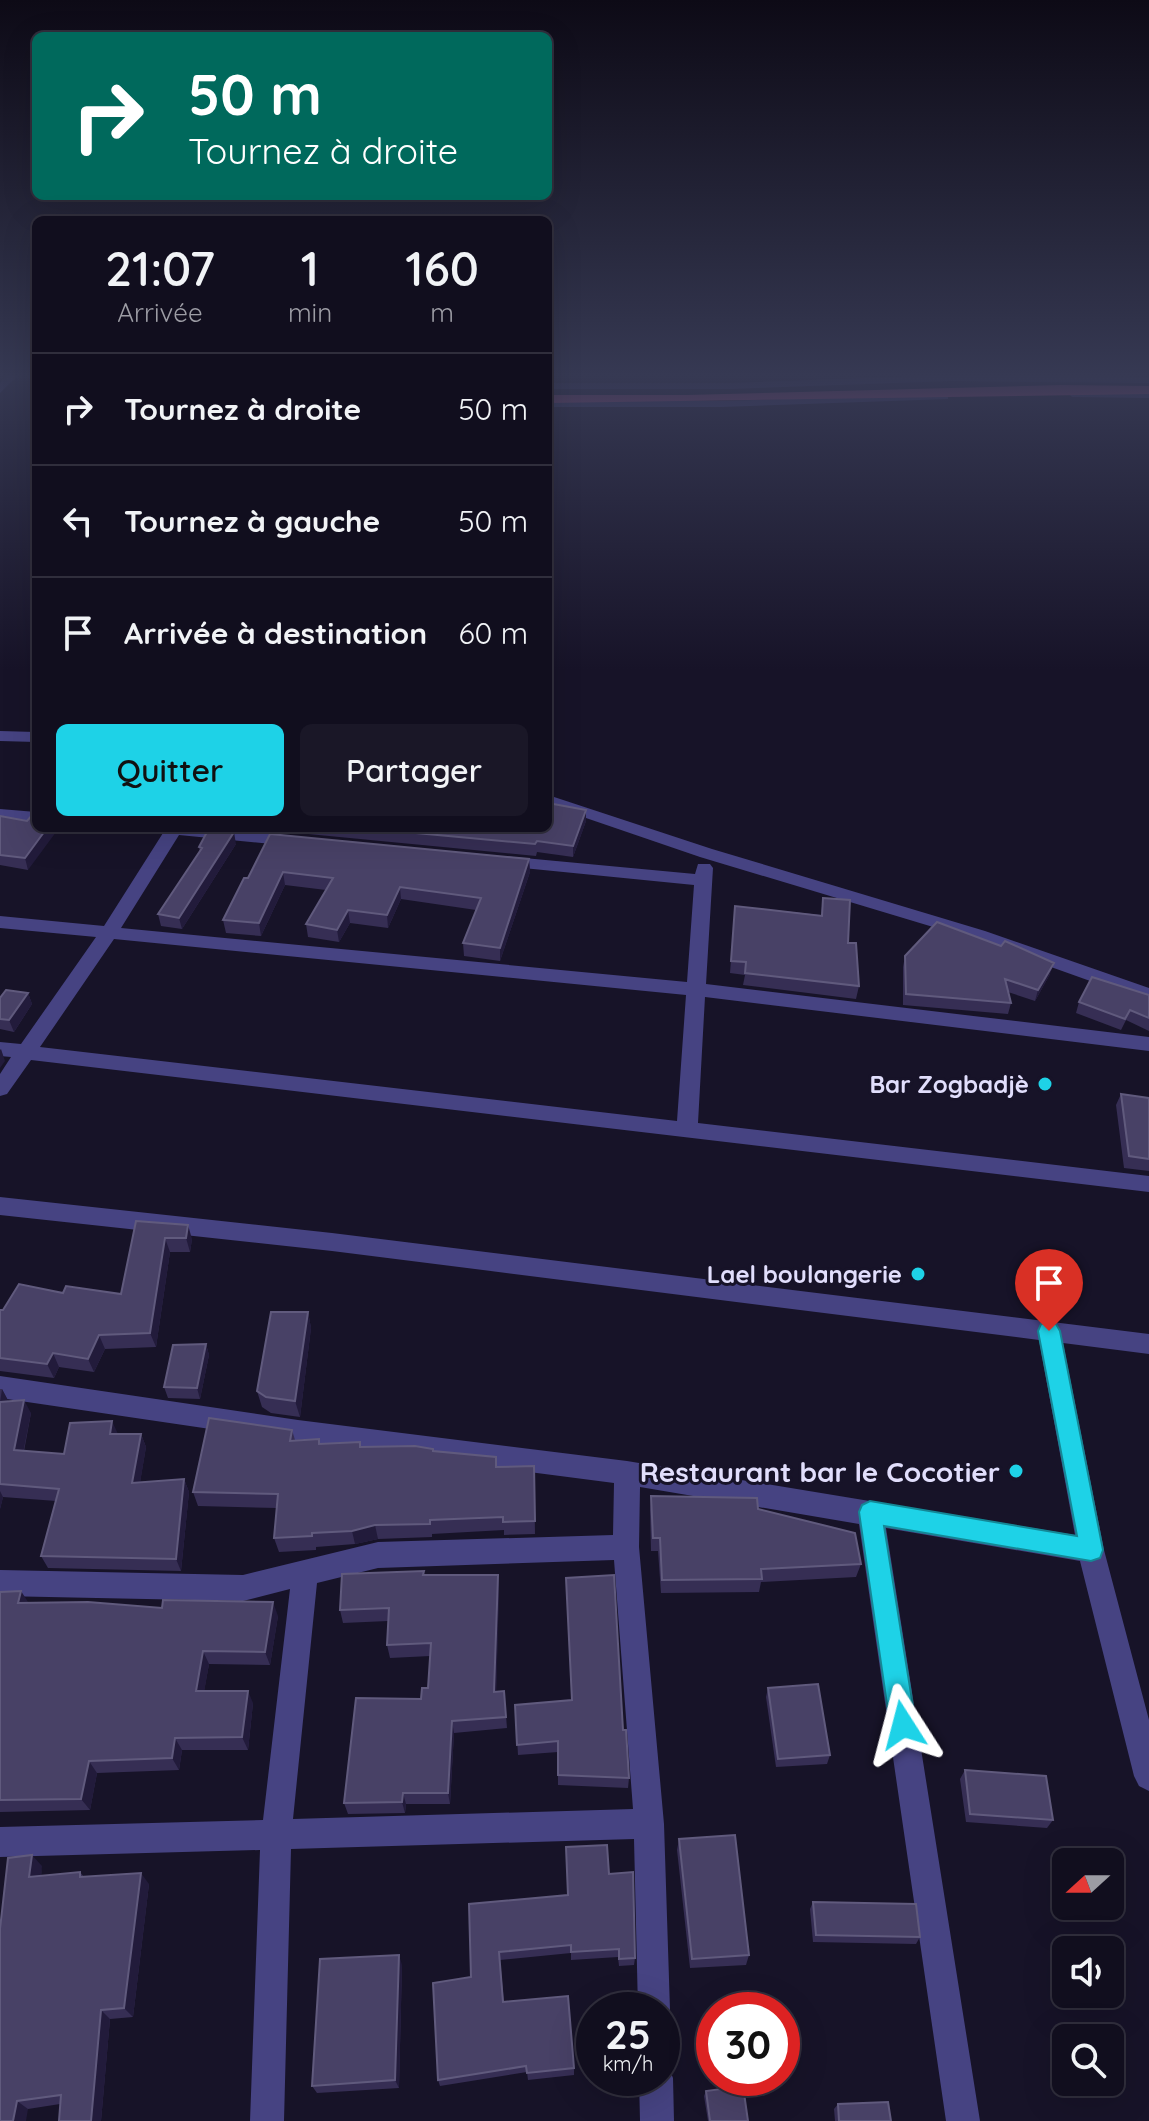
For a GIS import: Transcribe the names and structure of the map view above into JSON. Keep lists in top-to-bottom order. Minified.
{"places":["Bar Zogbadjè","Lael boulangerie","Restaurant bar le Cocotier"],"north":"left","page":{"turn":["50 m","Tournez à droite"],"eta":["21:07","Arrivée","1","min","160","m"],"list":[{"name":"Tournez à droite","value":"50 m"},{"name":"Tournez à gauche","value":"50 m"},{"name":"Arrivée à destination","value":"60 m"}],"buttons":["Quitter","Partager"],"speed":"25 km/h","limit":"30"}}
